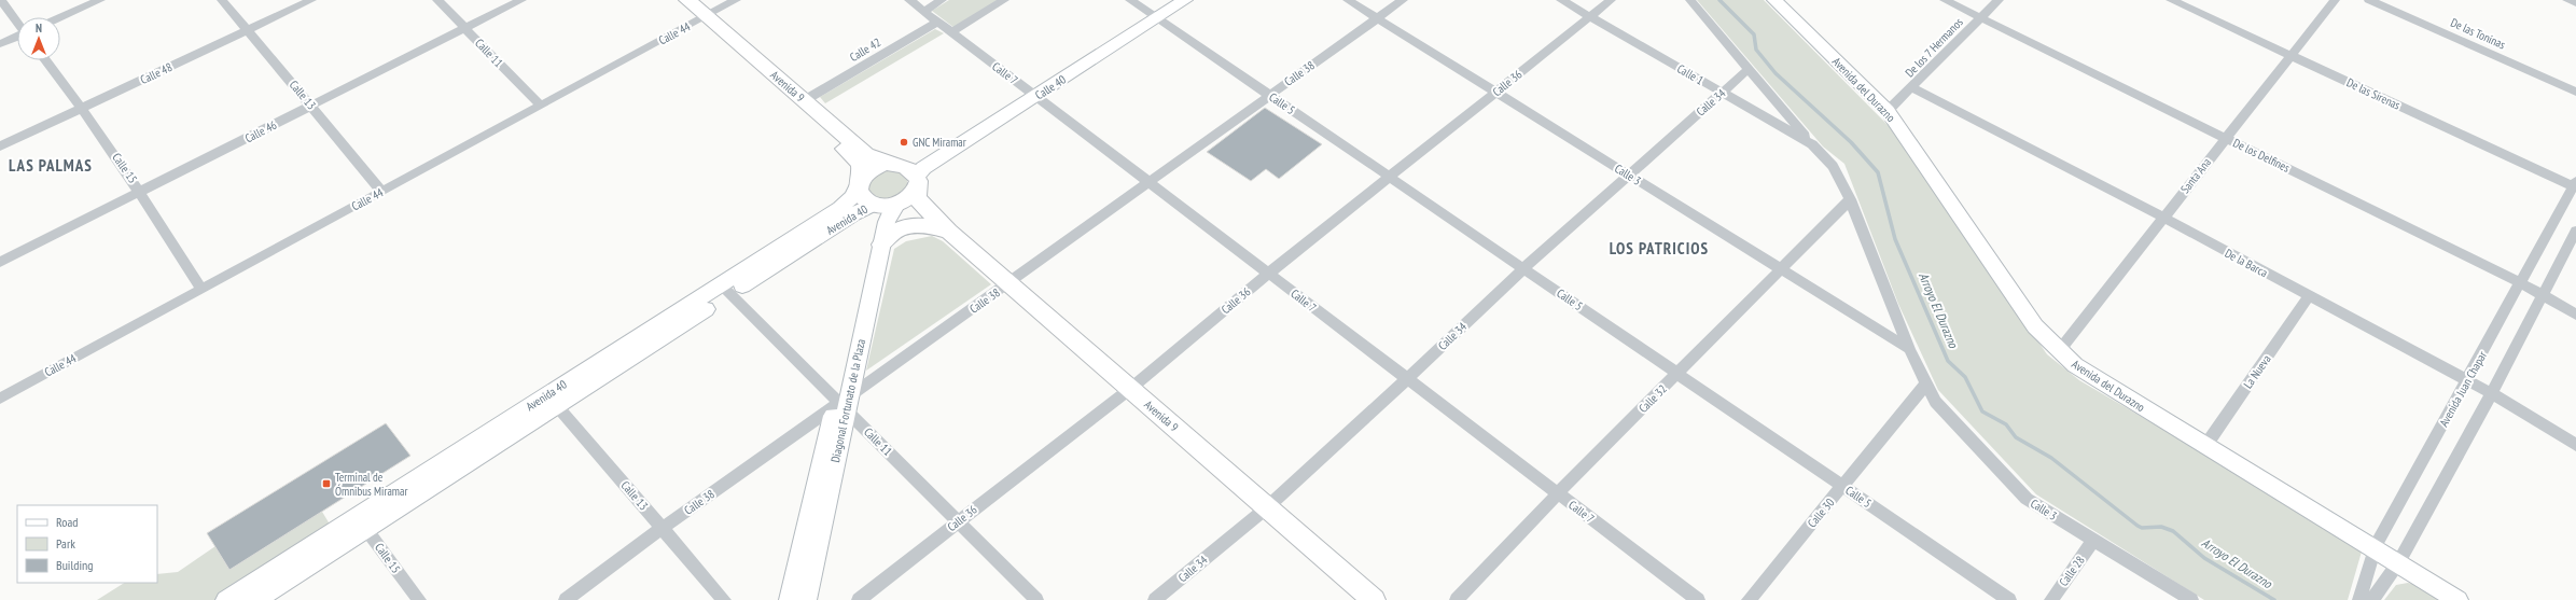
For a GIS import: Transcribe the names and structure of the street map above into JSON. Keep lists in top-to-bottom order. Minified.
{"streets":{"main road":["Avenida 9","Calle 40","Avenida del Durazno","Avenida 40","Diagonal Fortunato de la Plaza"],"street":["Calle 44","De las Toninas","De los 7 Hermanos","Calle 42","Calle 11","Calle 48","Calle 7","Calle 38","Calle 1","Calle 36","De las Sirenas","Calle 13","Calle 34","Calle 5","Calle 46","De los Delfines","Calle 15","Calle 3","Santa Ana","De la Barca","La Nueva","Avenida Juan Chapar","Calle 32","Calle 30","Calle 28"]},"crossings":[["Calle 44","Calle 11"],["Calle 44","Avenida 9"],["Calle 44","Calle 13"],["Calle 44","Calle 15"],["De los 7 Hermanos","Avenida del Durazno"],["De los 7 Hermanos","De los Delfines"],["De los 7 Hermanos","De la Barca"],["Calle 42","Calle 7"],["Calle 42","Avenida 9"],["Calle 11","Calle 38"],["Calle 11","Calle 36"],["Calle 11","Calle 46"],["Calle 11","Avenida 40"],["Calle 11","Diagonal Fortunato de la Plaza"],["Calle 48","Calle 13"],["Calle 48","Calle 15"],["Calle 7","Calle 38"],["Calle 7","Calle 36"],["Calle 7","Calle 40"],["Calle 7","Calle 34"],["Calle 7","Calle 32"],["Calle 38","Avenida 9"],["Calle 38","Calle 13"],["Calle 38","Calle 5"],["Calle 38","Calle 3"],["Calle 38","Diagonal Fortunato de la Plaza"],["Calle 1","Calle 36"],["Calle 1","Calle 34"],["Calle 1","Calle 3"],["Calle 1","Calle 32"],["Calle 36","Avenida 9"],["Calle 36","Calle 5"],["Calle 36","Calle 3"],["Avenida 9","Calle 40"],["Avenida 9","Calle 34"],["Avenida 9","Avenida 40"],["Avenida 9","Diagonal Fortunato de la Plaza"],["Calle 40","Calle 5"],["Calle 40","Avenida 40"],["Calle 40","Diagonal Fortunato de la Plaza"],["Avenida del Durazno","Santa Ana"],["Avenida del Durazno","La Nueva"],["Avenida del Durazno","Avenida Juan Chapar"],["De las Sirenas","Santa Ana"],["De las Sirenas","Avenida Juan Chapar"],["Calle 13","Calle 46"],["Calle 13","Avenida 40"],["Calle 34","Calle 5"],["Calle 34","Calle 3"],["Calle 5","Calle 32"],["Calle 5","Calle 30"],["Calle 46","Calle 15"],["De los Delfines","Santa Ana"],["De los Delfines","Avenida Juan Chapar"],["Calle 15","Avenida 40"],["Calle 3","Calle 32"],["Calle 3","Calle 30"],["Calle 3","Calle 28"],["Santa Ana","De la Barca"],["Avenida 40","Diagonal Fortunato de la Plaza"],["De la Barca","La Nueva"],["De la Barca","Avenida Juan Chapar"]],"districts":["LAS PALMAS","LOS PATRICIOS"],"water":["Arroyo El Durazno"],"places":{"other":["GNC Miramar"],"transit":["Terminal de Ómnibus Miramar"]},"legend":["Road","Park","Building"],"north":"top"}
